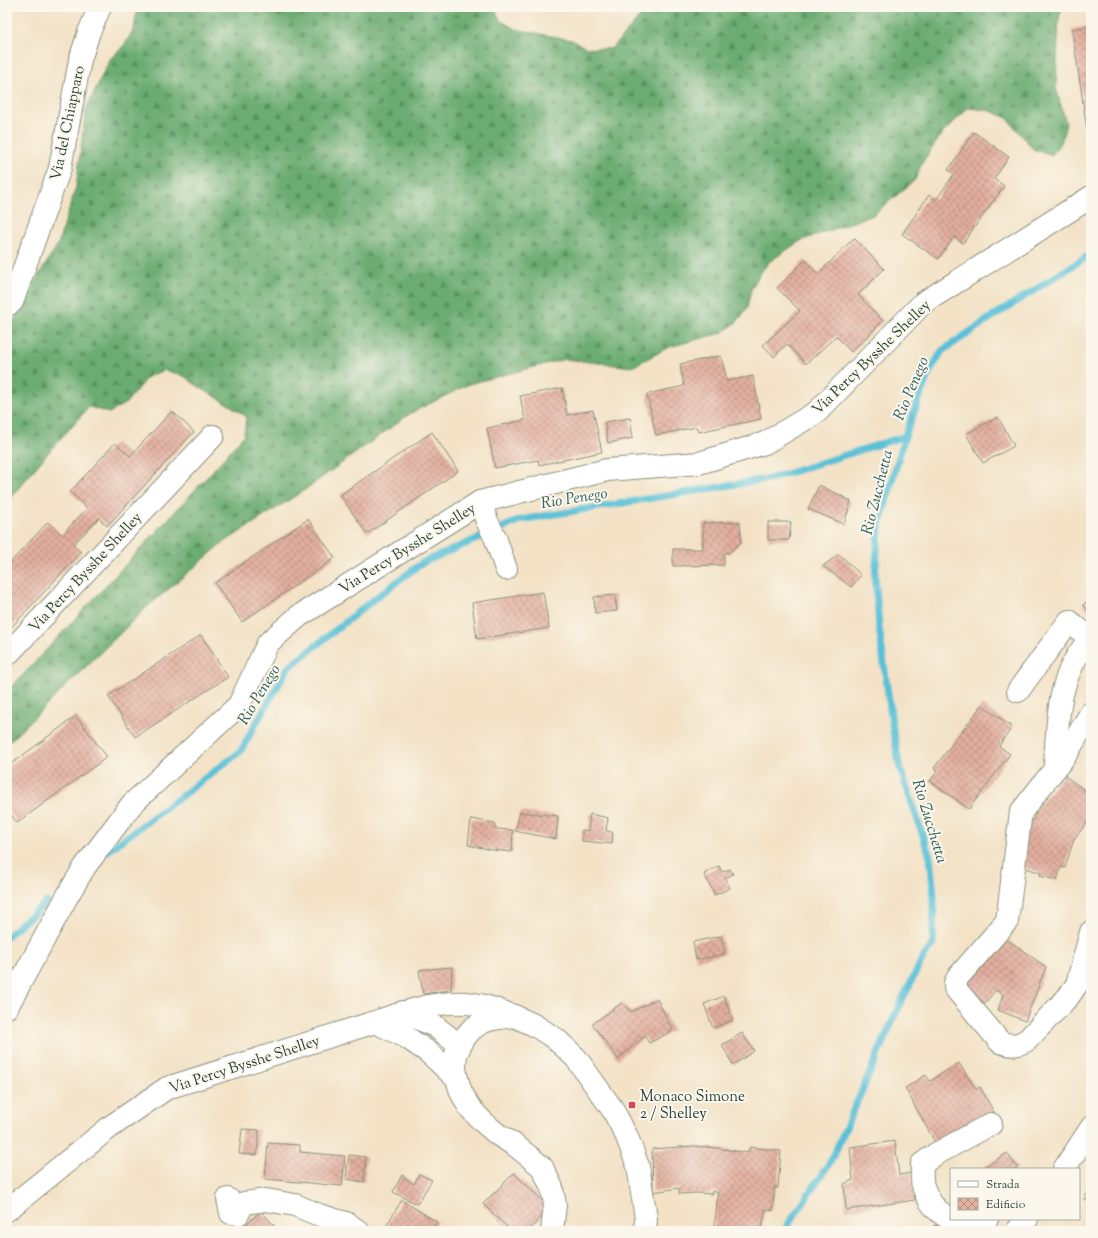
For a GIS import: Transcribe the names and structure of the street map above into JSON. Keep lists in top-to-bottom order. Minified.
{"streets":{"street":["Via del Chiapparo","Via Percy Bysshe Shelley"]},"water":["Rio Penego","Rio Zucchetta"],"places":{"transit":["Monaco Simone 2 / Shelley"]},"legend":["Strada","Edificio"]}
